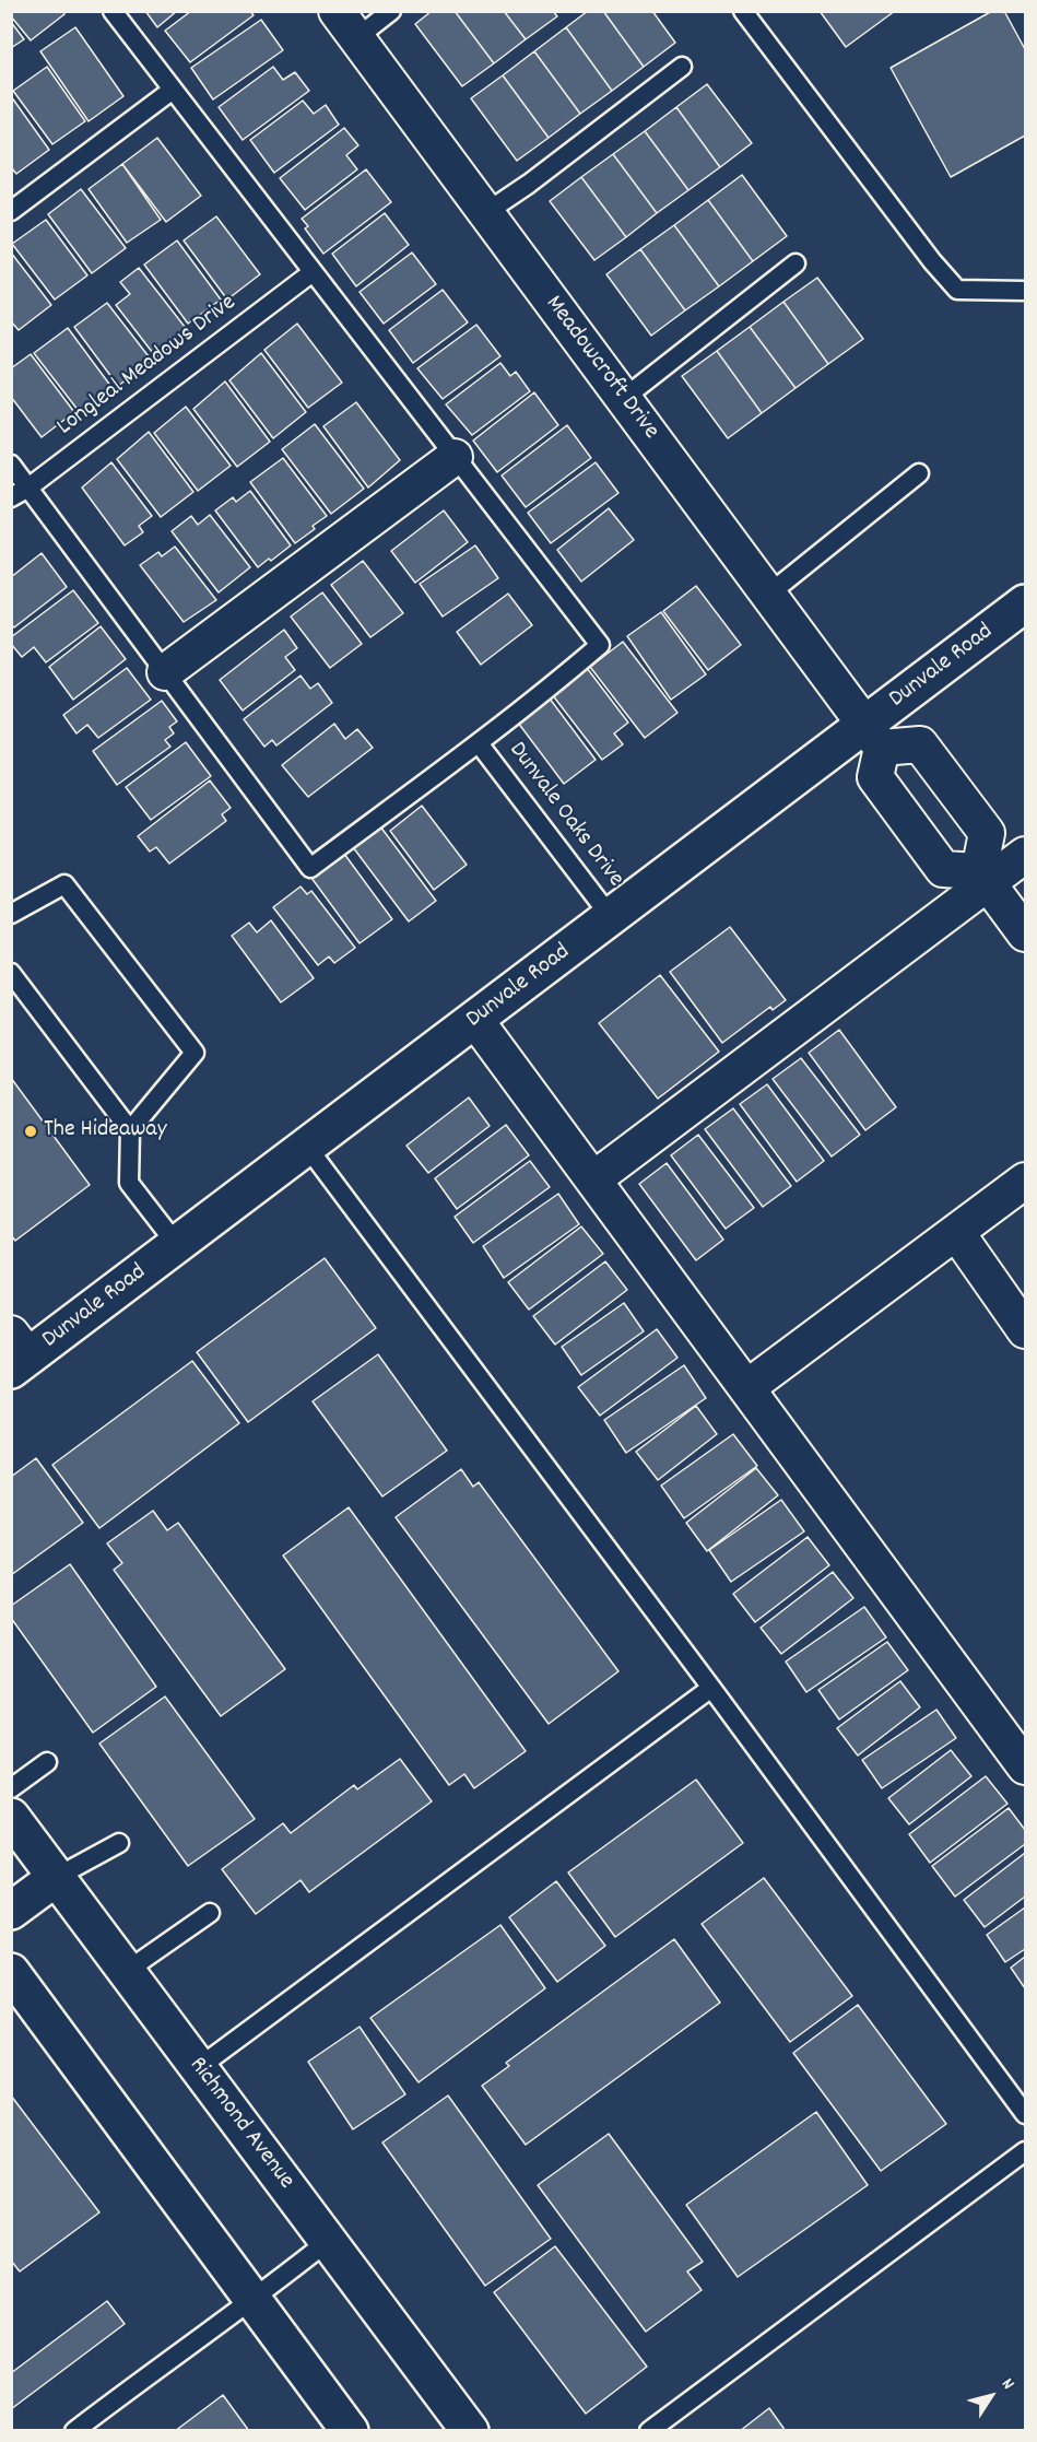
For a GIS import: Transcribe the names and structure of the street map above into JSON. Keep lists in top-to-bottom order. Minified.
{"streets":{"main road":["Dunvale Road","Richmond Avenue"],"street":["Meadowcroft Drive"],"lane":["Longleal Meadows Drive","Dunvale Oaks Drive"]},"crossings":[["Meadowcroft Drive","Dunvale Road"],["Dunvale Road","Dunvale Oaks Drive"]],"places":["The Hideaway"],"north":"top right"}
